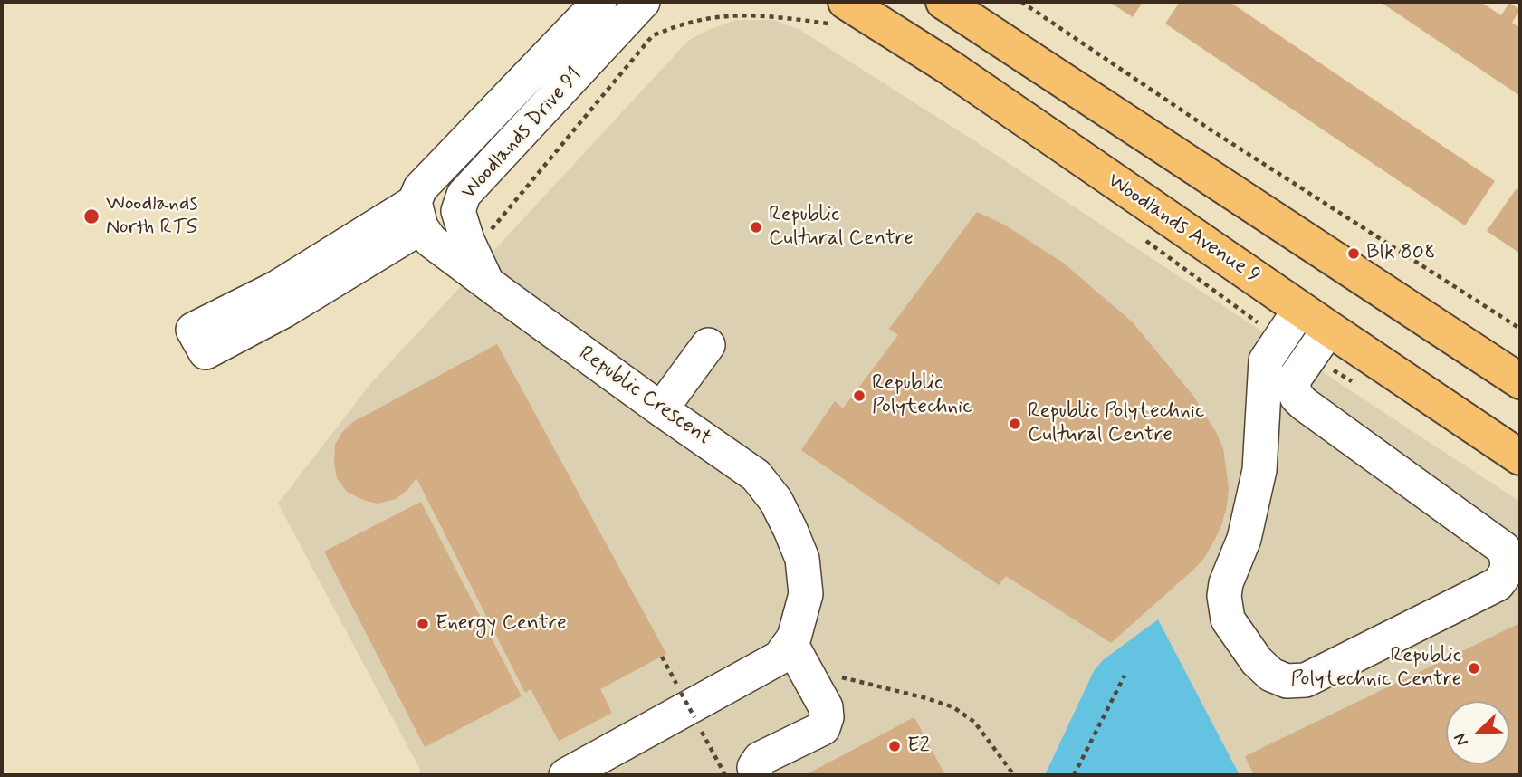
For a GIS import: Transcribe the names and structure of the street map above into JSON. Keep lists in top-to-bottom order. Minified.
{"streets":{"main road":["Woodlands Avenue 9"],"lane":["Woodlands Drive 91","Republic Crescent"]},"crossings":[["Woodlands Drive 91","Republic Crescent"]],"places":["Woodlands North RTS","Republic Cultural Centre","Blk 808","Republic Polytechnic","Republic Polytechnic Cultural Centre","Energy Centre","Republic Polytechnic Centre","E2"],"north":"bottom left"}
